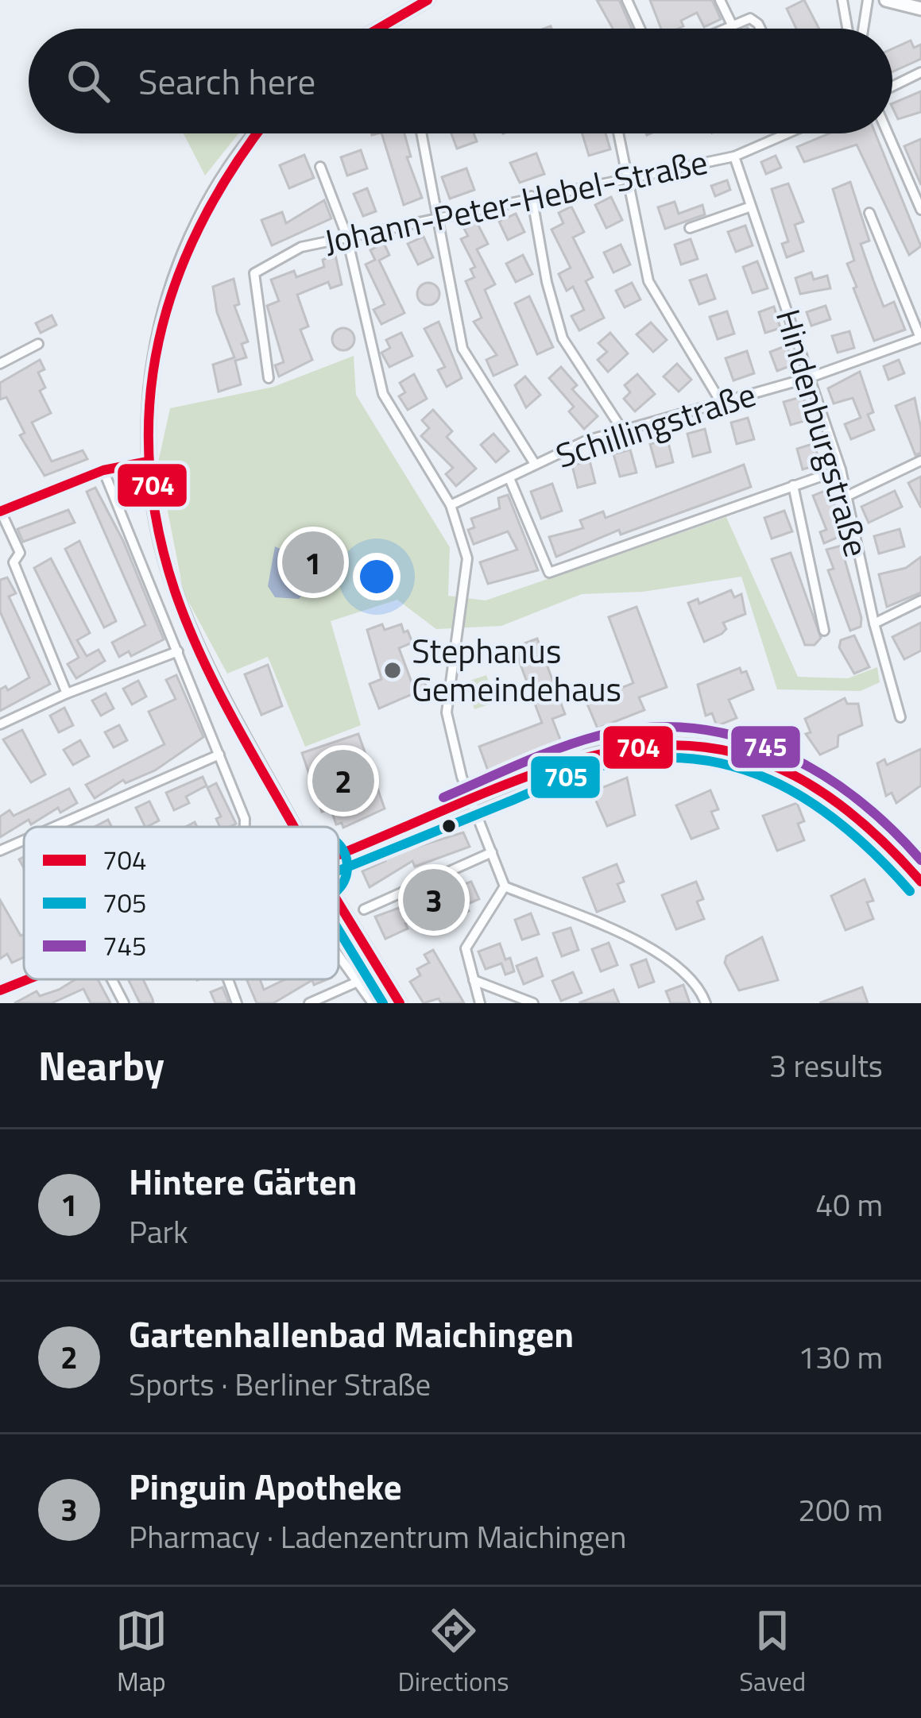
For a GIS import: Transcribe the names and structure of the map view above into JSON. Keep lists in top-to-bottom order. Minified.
{"streets":{"street":["Johann-Peter-Hebel-Straße","Schillingstraße","Hindenburgstraße"]},"crossings":[["Johann-Peter-Hebel-Straße","Hindenburgstraße"],["Schillingstraße","Hindenburgstraße"]],"places":["Stephanus Gemeindehaus"],"lines":["transit line 704","transit line 745","transit line 705"],"legend":["704","705","745"],"page":{"search":"Search here","pins":["1","2","3"],"heading":["Nearby","3 results"],"list":[{"mark":"1","name":"Hintere Gärten","note":"Park","value":"40 m"},{"mark":"2","name":"Gartenhallenbad Maichingen","note":"Sports · Berliner Straße","value":"130 m"},{"mark":"3","name":"Pinguin Apotheke","note":"Pharmacy · Ladenzentrum Maichingen","value":"200 m"}],"nav":["Map","Directions","Saved"]}}
